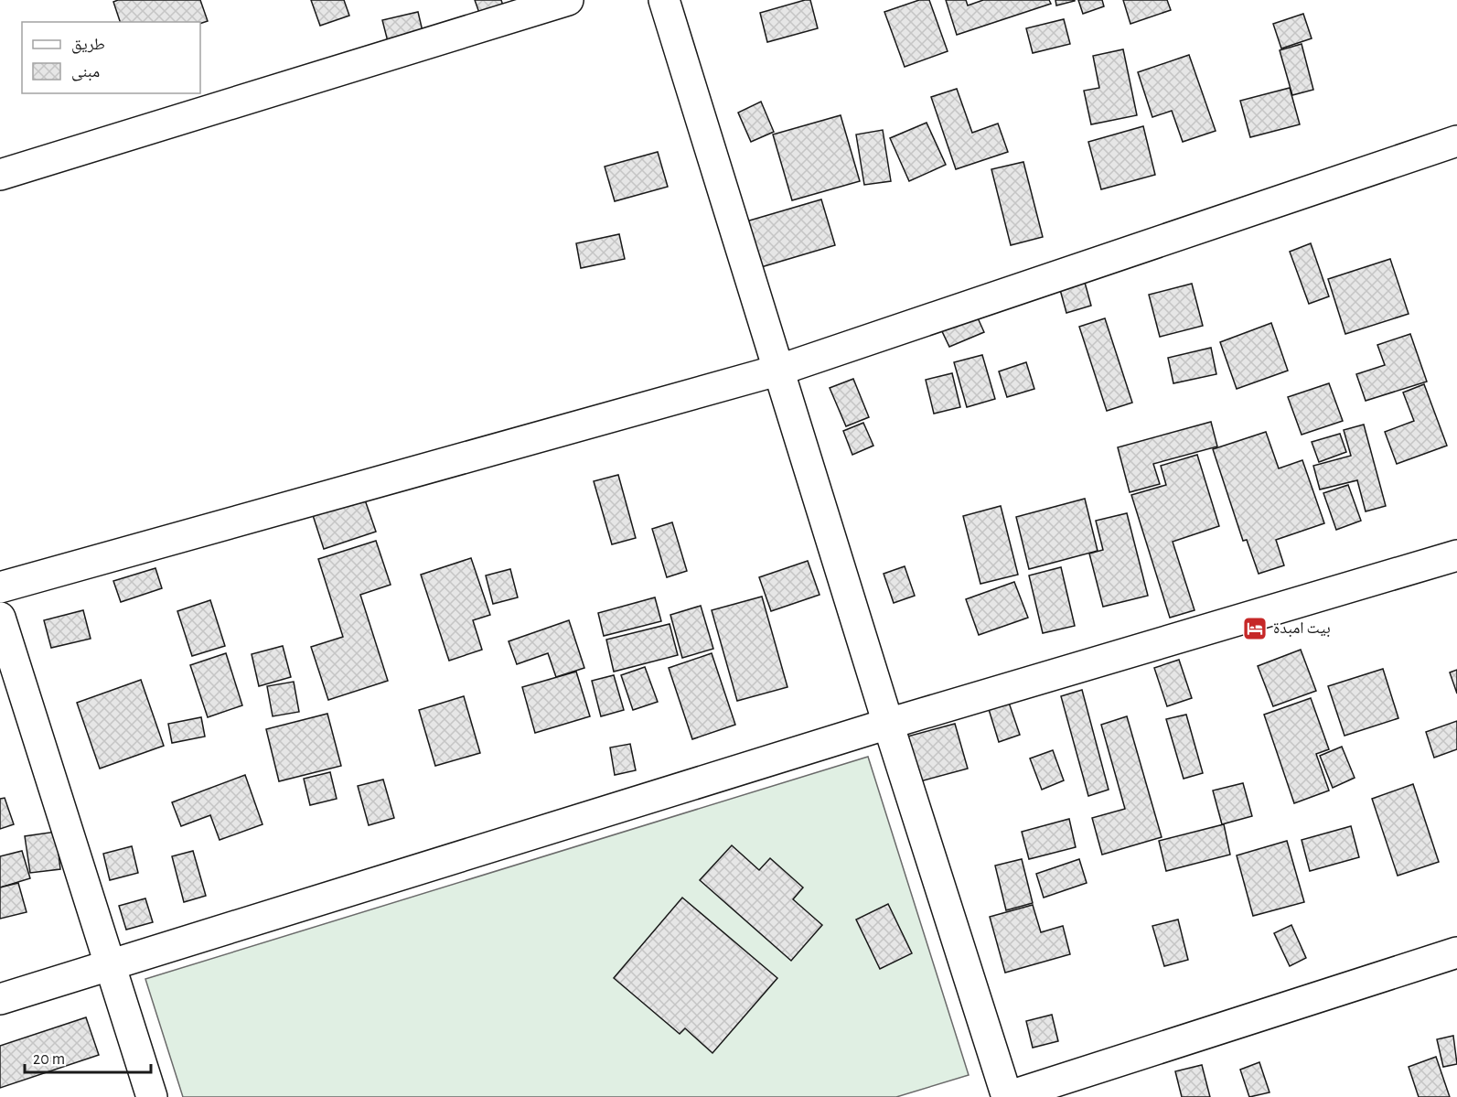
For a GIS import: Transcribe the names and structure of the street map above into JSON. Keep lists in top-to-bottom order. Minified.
{"places":{"hotel":["بيت امبدة"]},"legend":["طريق","مبنى"],"scale_bar":"20 m"}
